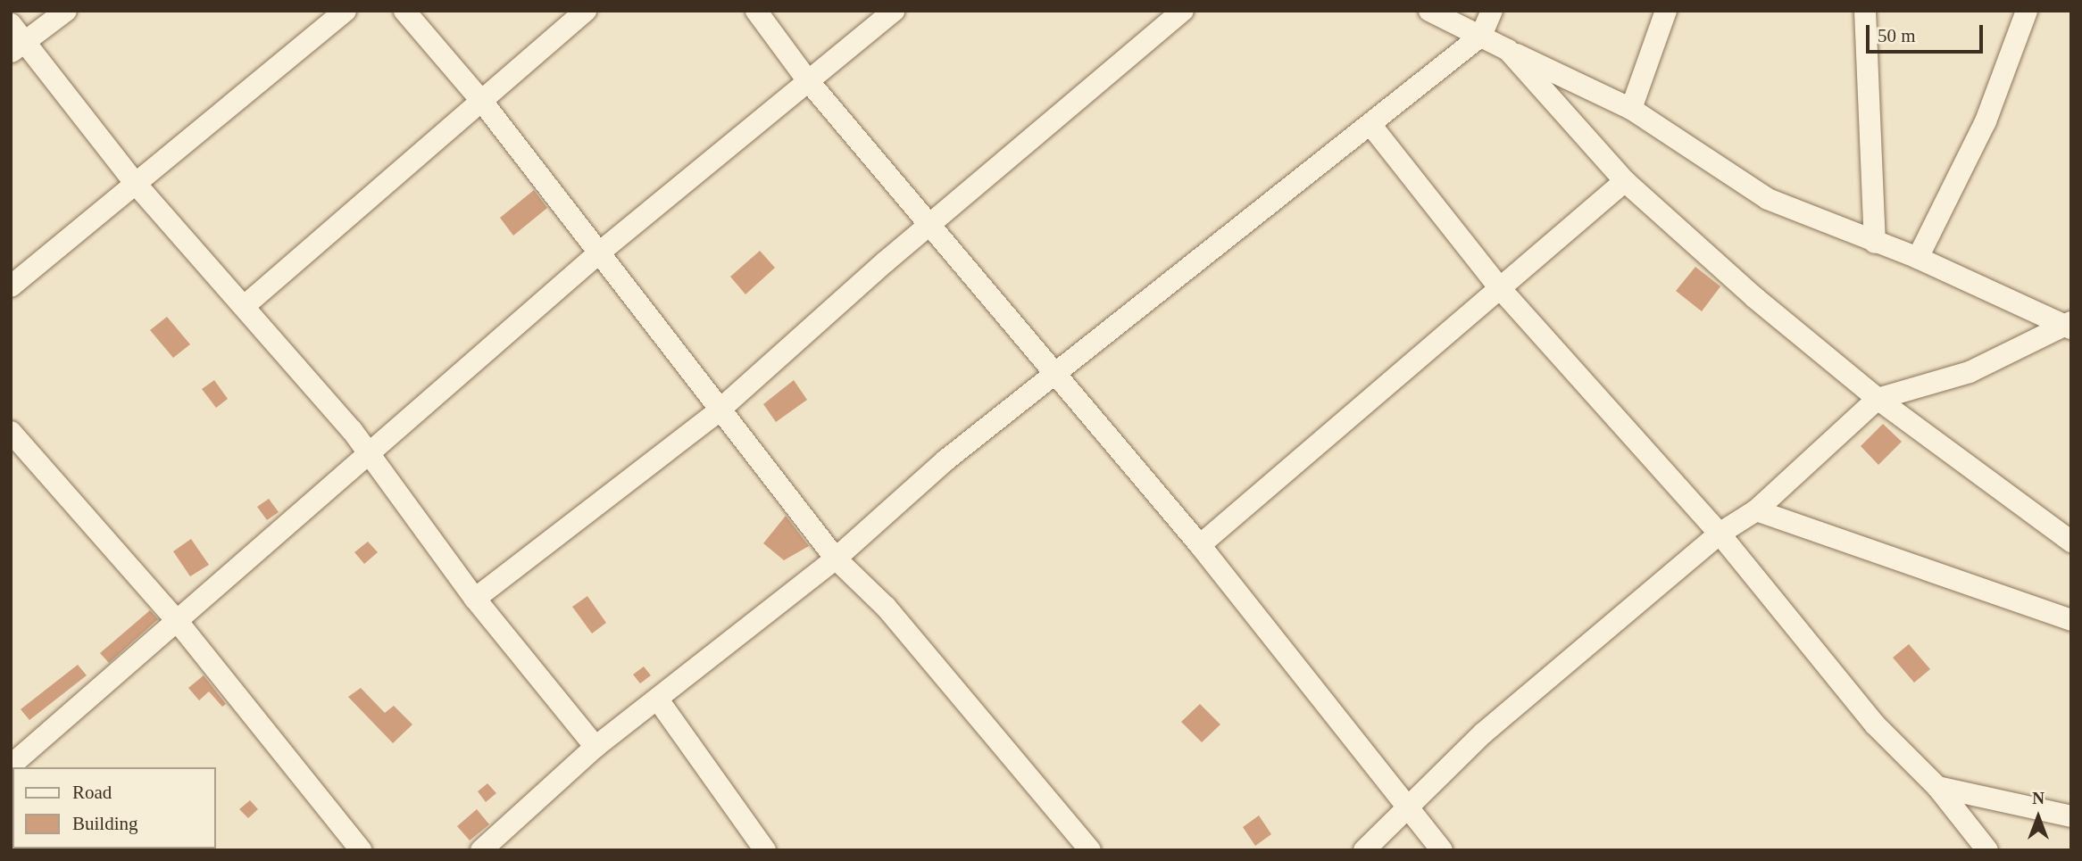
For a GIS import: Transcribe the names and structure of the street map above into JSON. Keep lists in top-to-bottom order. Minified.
{"legend":["Road","Building"],"scale_bar":"50 m","north":"top"}
